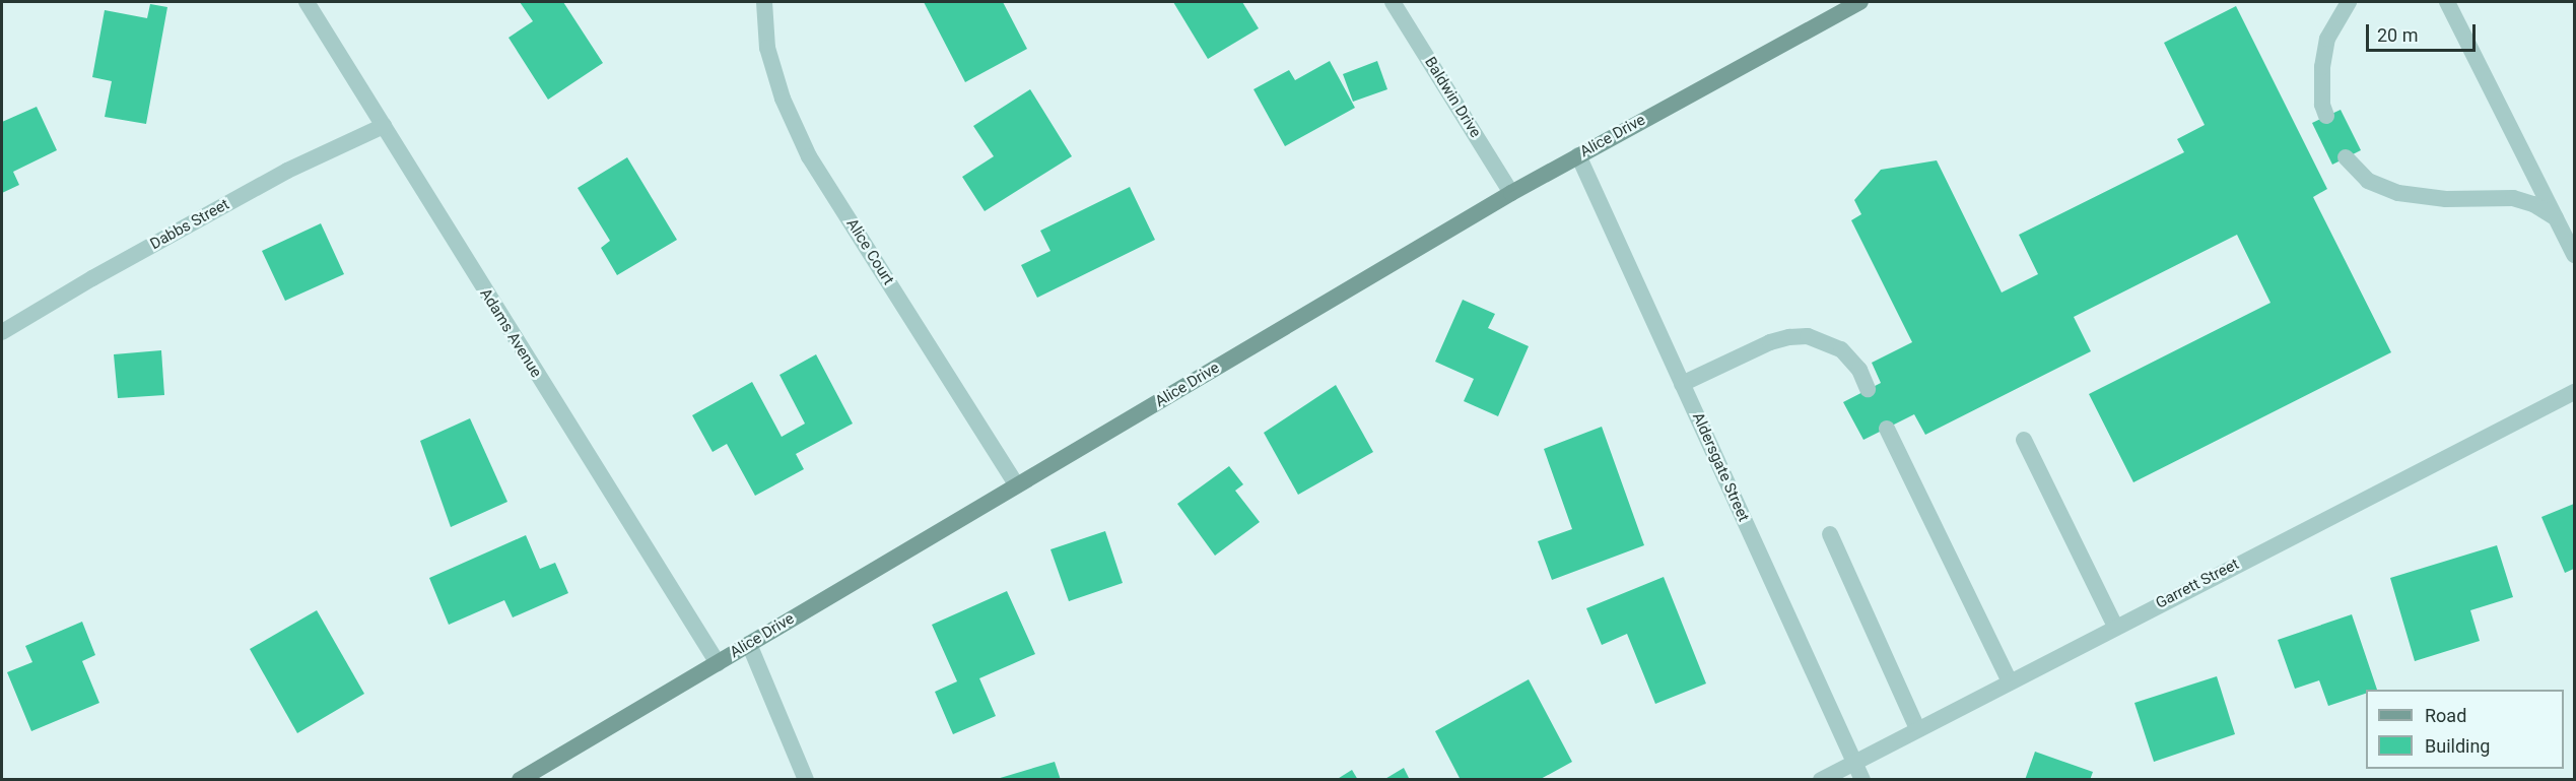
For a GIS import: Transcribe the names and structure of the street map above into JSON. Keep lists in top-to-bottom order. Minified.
{"streets":{"main road":["Alice Drive"],"street":["Baldwin Drive","Dabbs Street","Alice Court","Adams Avenue","Aldersgate Street","Garrett Street"]},"crossings":[["Baldwin Drive","Alice Drive"],["Alice Drive","Alice Court"],["Alice Drive","Adams Avenue"],["Alice Drive","Aldersgate Street"],["Dabbs Street","Adams Avenue"],["Aldersgate Street","Garrett Street"]],"legend":["Road","Building"],"scale_bar":"20 m"}
